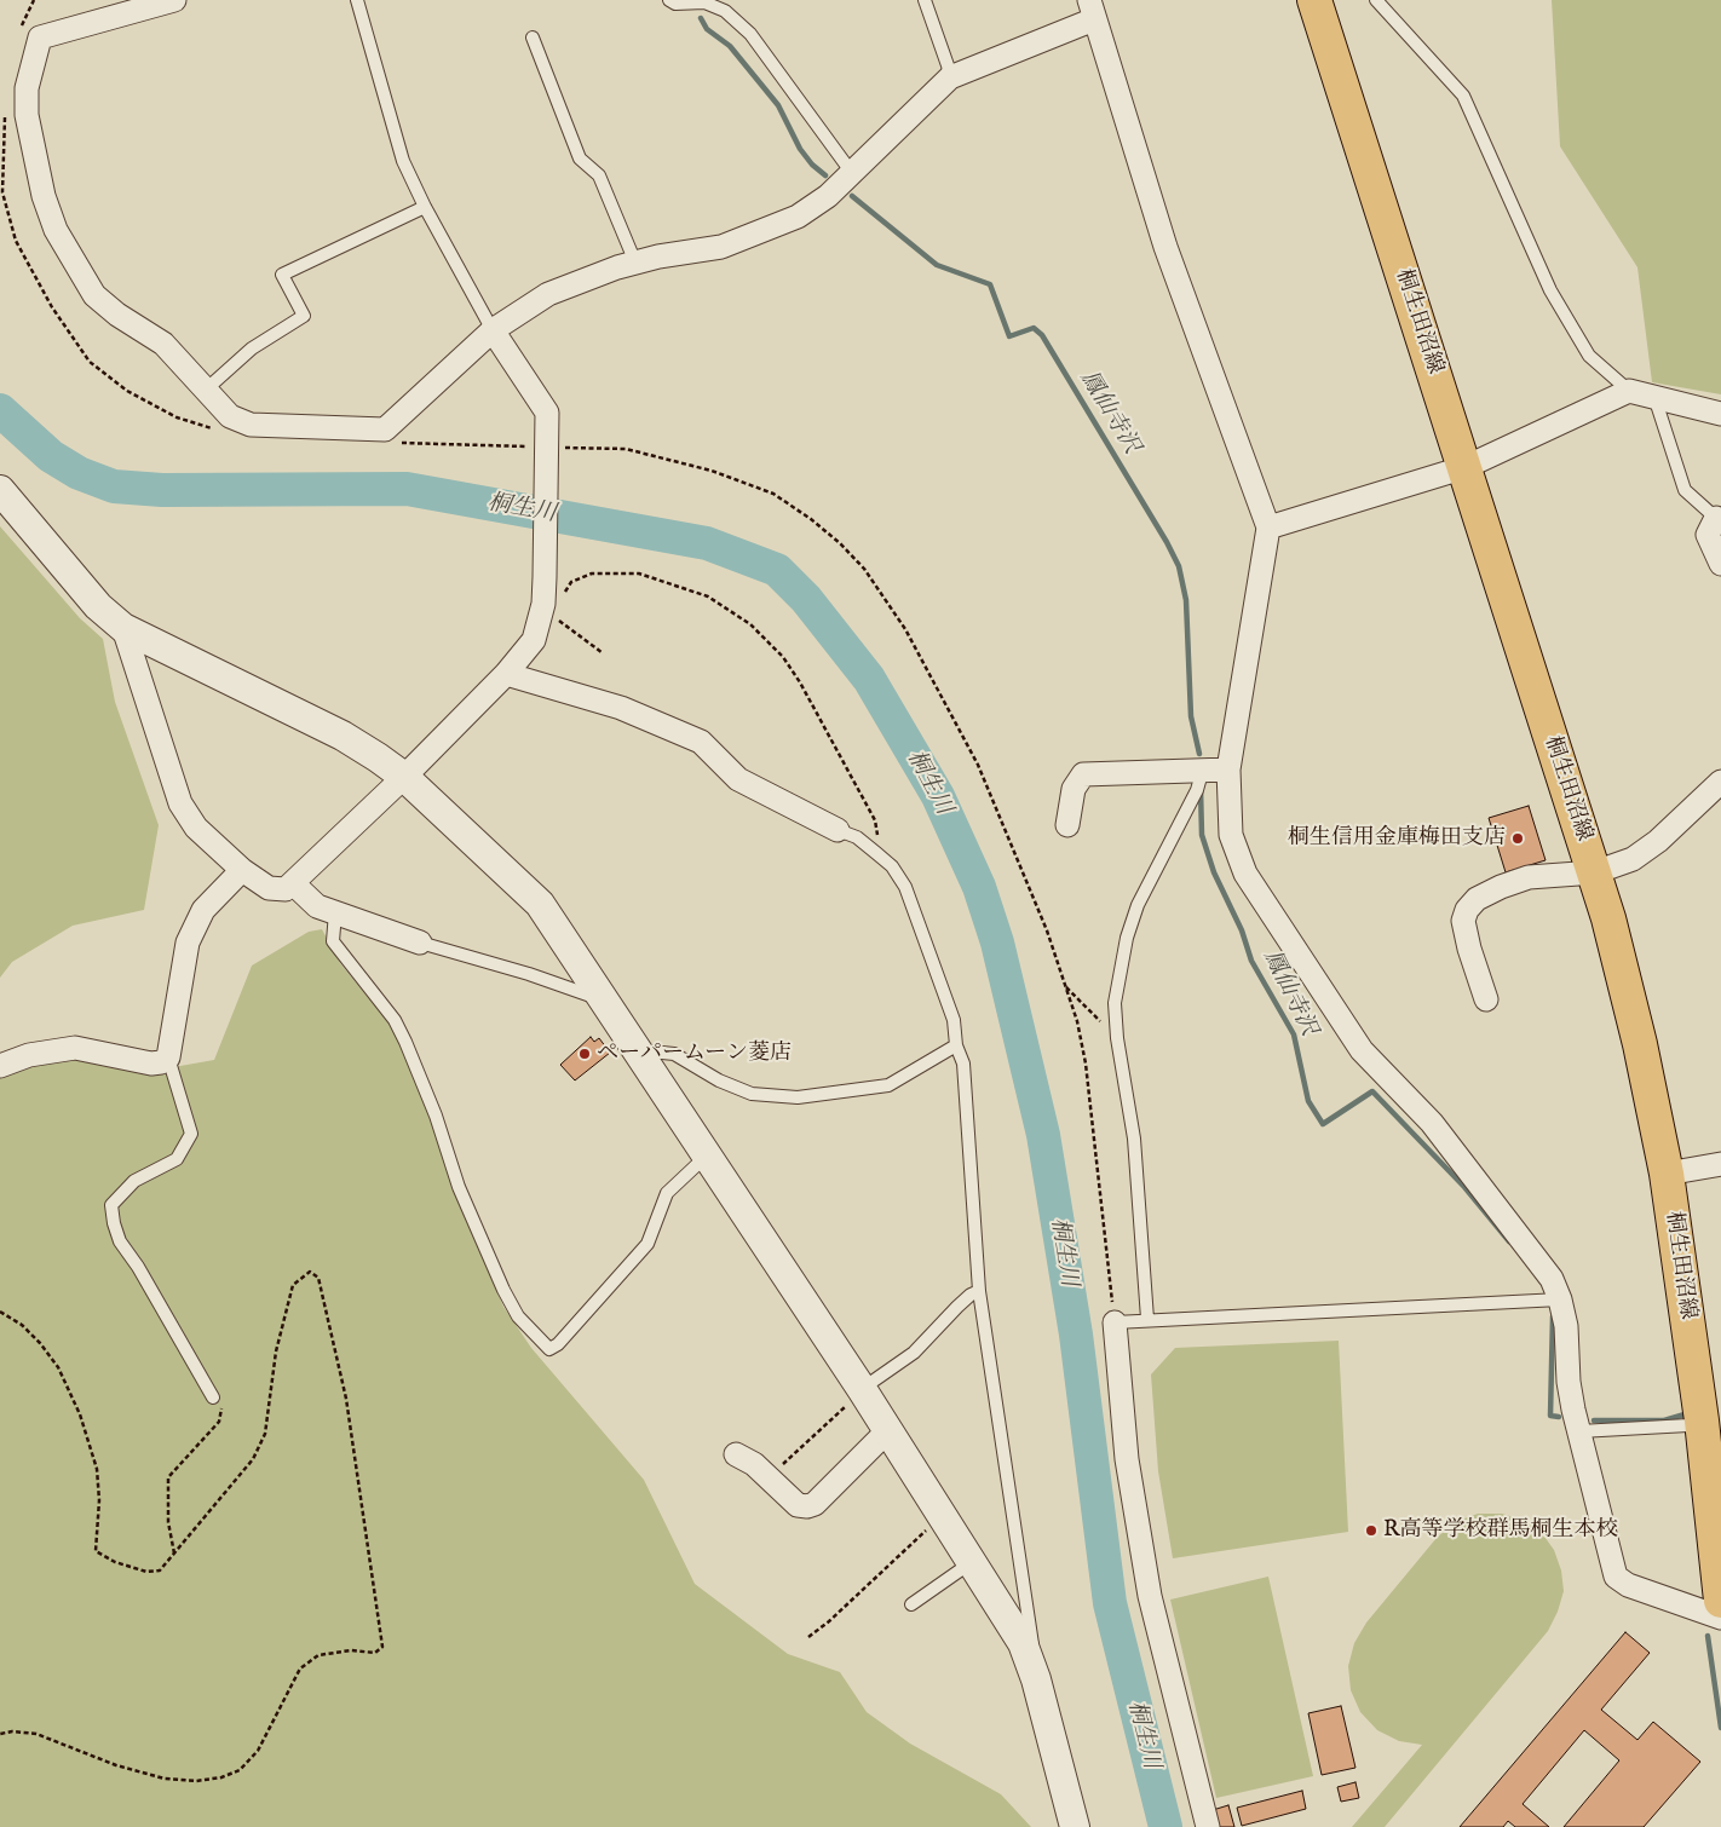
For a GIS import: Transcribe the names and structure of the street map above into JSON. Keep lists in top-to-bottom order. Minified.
{"streets":{"main road":["桐生田沼線"]},"water":["鳳仙寺沢","桐生川"],"places":["桐生信用金庫梅田支店","ペーパームーン菱店","R高等学校群馬桐生本校"]}
